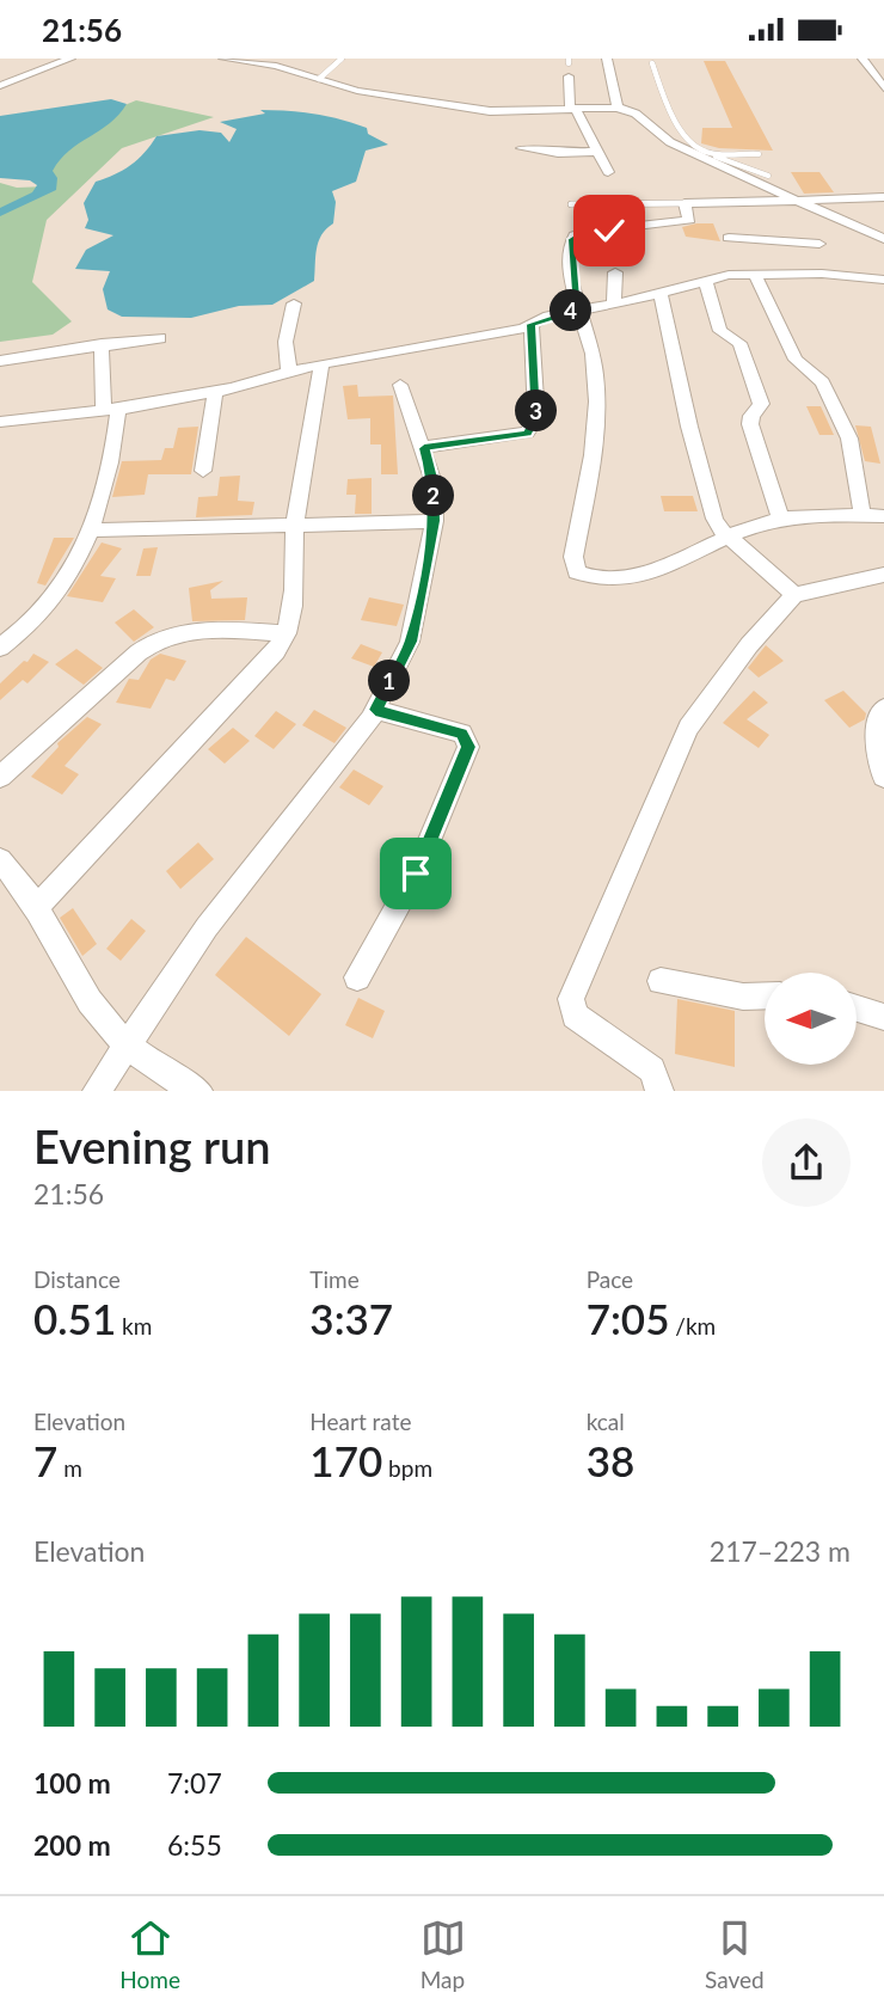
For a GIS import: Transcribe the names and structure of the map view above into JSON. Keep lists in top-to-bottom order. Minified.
{"north":"left","page":{"status":"21:56","pins":["4","3","2","1"],"heading":["Evening run","21:56"],"stats":[["Distance","0.51 km"],["Time","3:37"],["Pace","7:05 /km"],["Elevation","7 m"],["Heart rate","170 bpm"],["kcal","38"]],"chart":["Elevation","217–223 m"],"list":[{"name":"100 m","note":"7:07"},{"name":"200 m","note":"6:55"}],"tabs":["Home","Map","Saved"]}}
